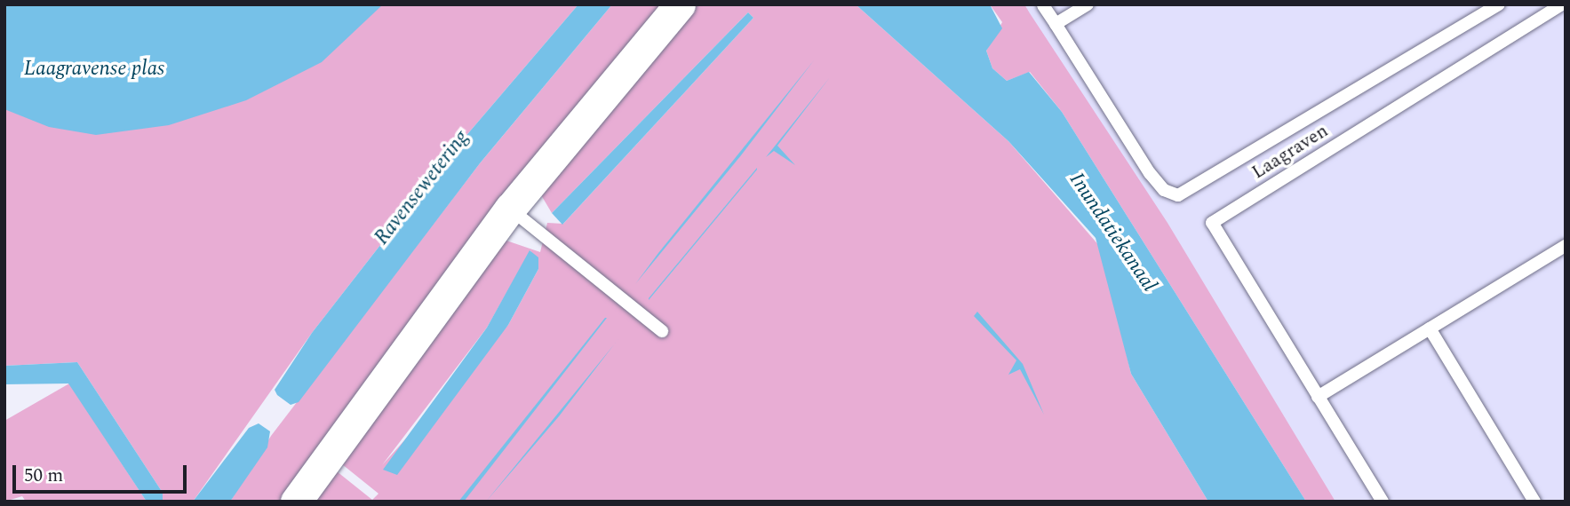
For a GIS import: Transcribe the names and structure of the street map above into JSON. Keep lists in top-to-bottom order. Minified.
{"streets":{"lane":["Laagraven"]},"water":["Laagravense plas","Ravensewetering","Inundatiekanaal"],"scale_bar":"50 m"}
